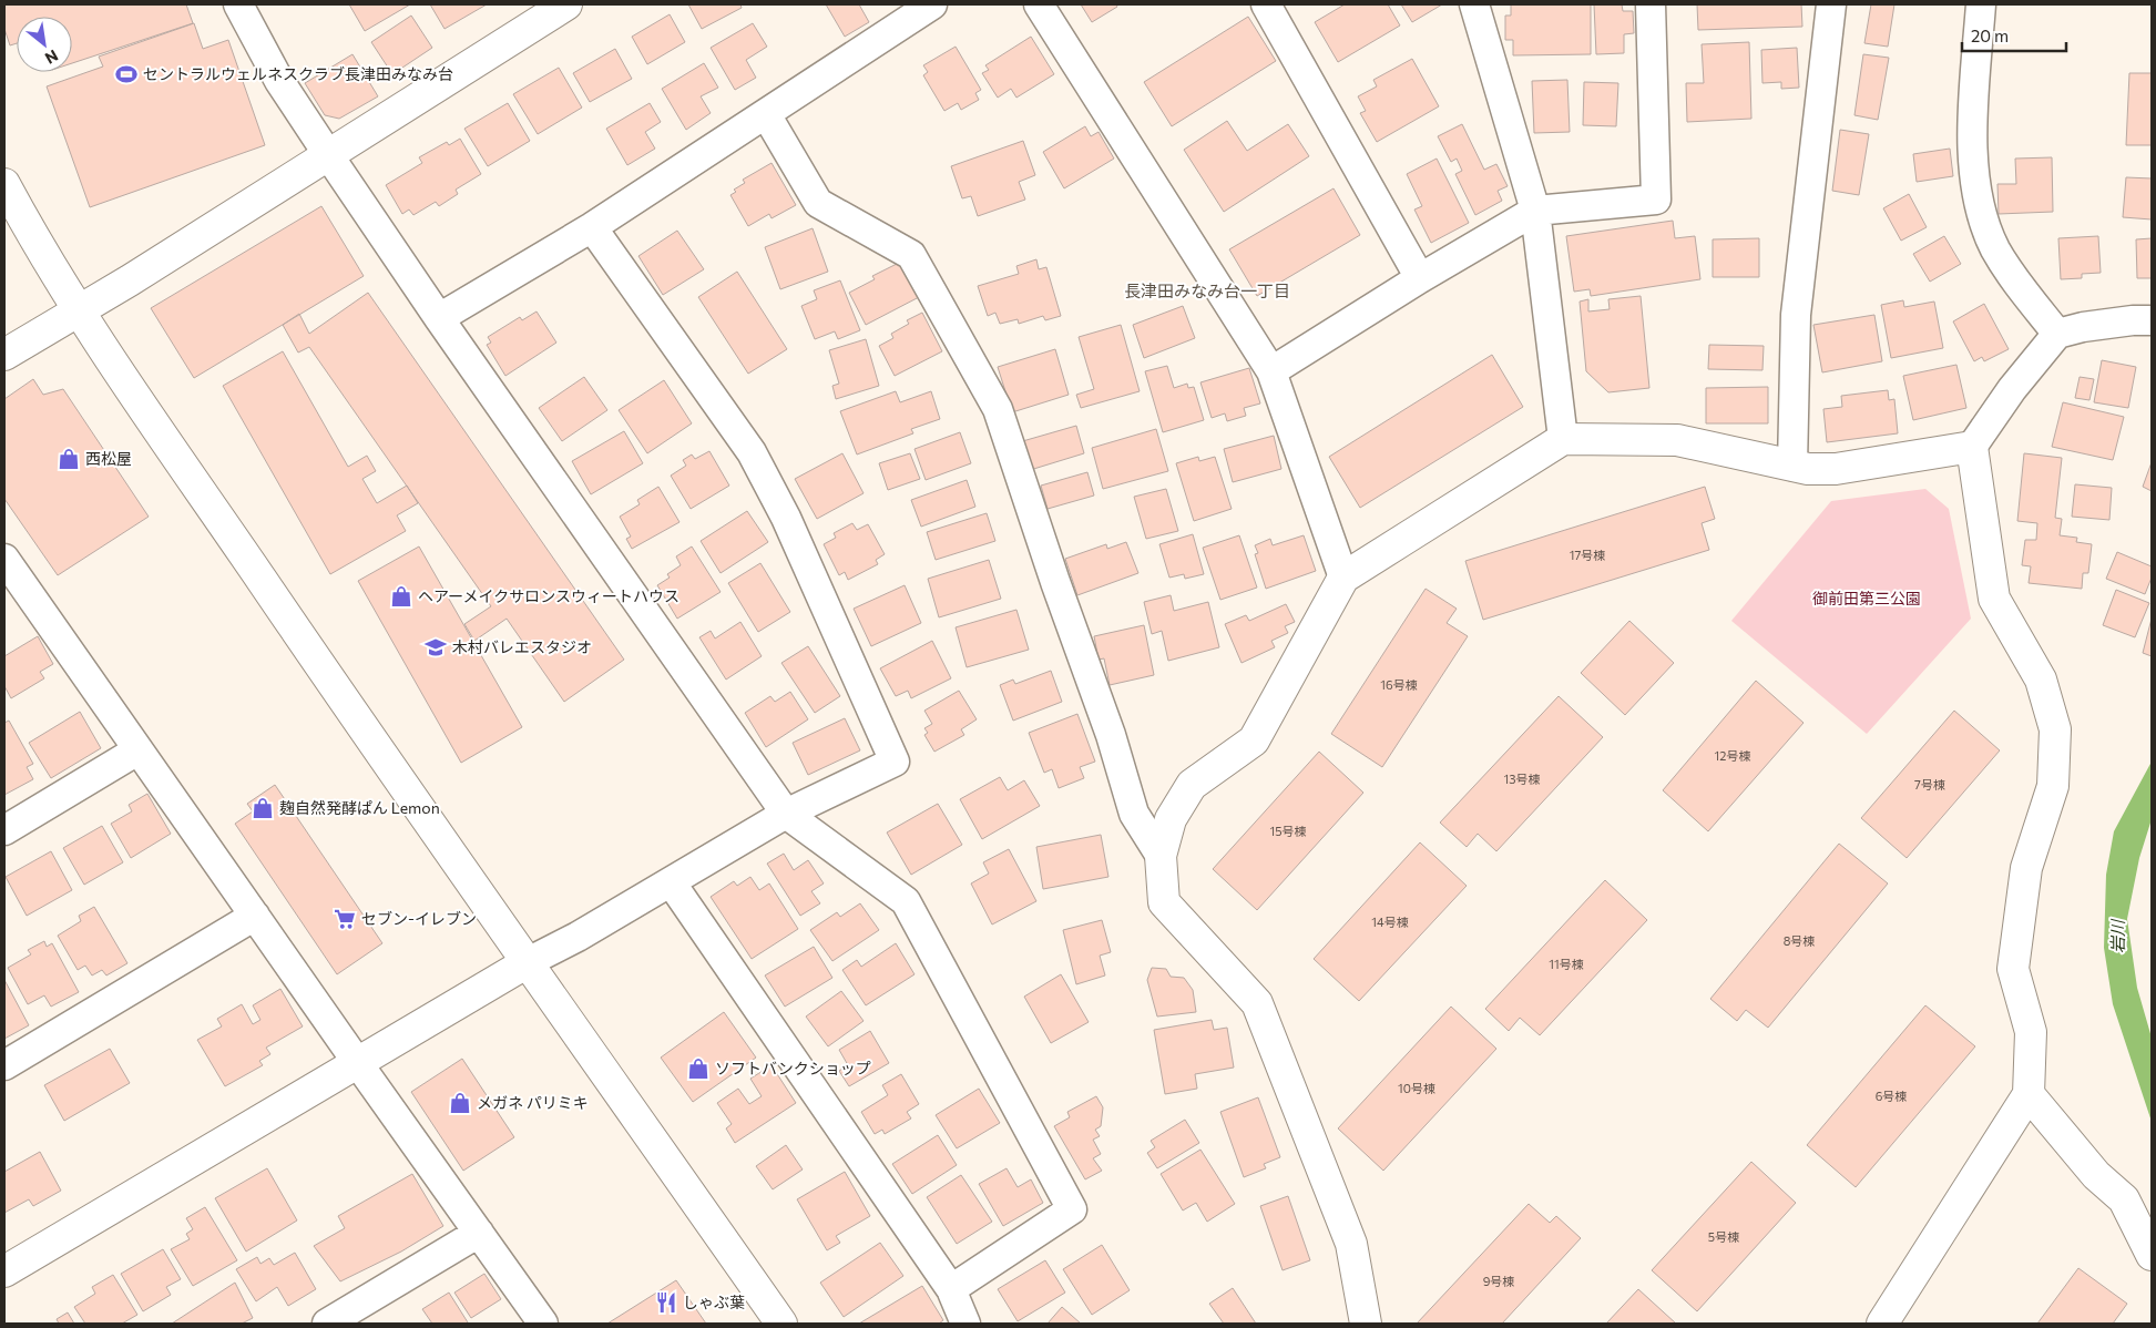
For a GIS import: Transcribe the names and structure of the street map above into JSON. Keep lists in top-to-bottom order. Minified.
{"districts":["長津田みなみ台一丁目"],"water":["岩川"],"parks":["御前田第三公園"],"places":{"sports":["セントラルウェルネスクラブ長津田みなみ台"],"shop":["西松屋","ヘアーメイクサロンスウィートハウス","麹自然発酵ぱん Lemon","ソフトバンクショップ","メガネ パリミキ"],"school or university":["木村バレエスタジオ"],"supermarket":["セブン-イレブン"],"restaurant":["しゃぶ葉"]},"house_numbers":["17号棟","16号棟","12号棟","13号棟","7号棟","15号棟","14号棟","8号棟","11号棟","10号棟","6号棟","5号棟","9号棟"],"scale_bar":"20 m","north":"bottom right"}
